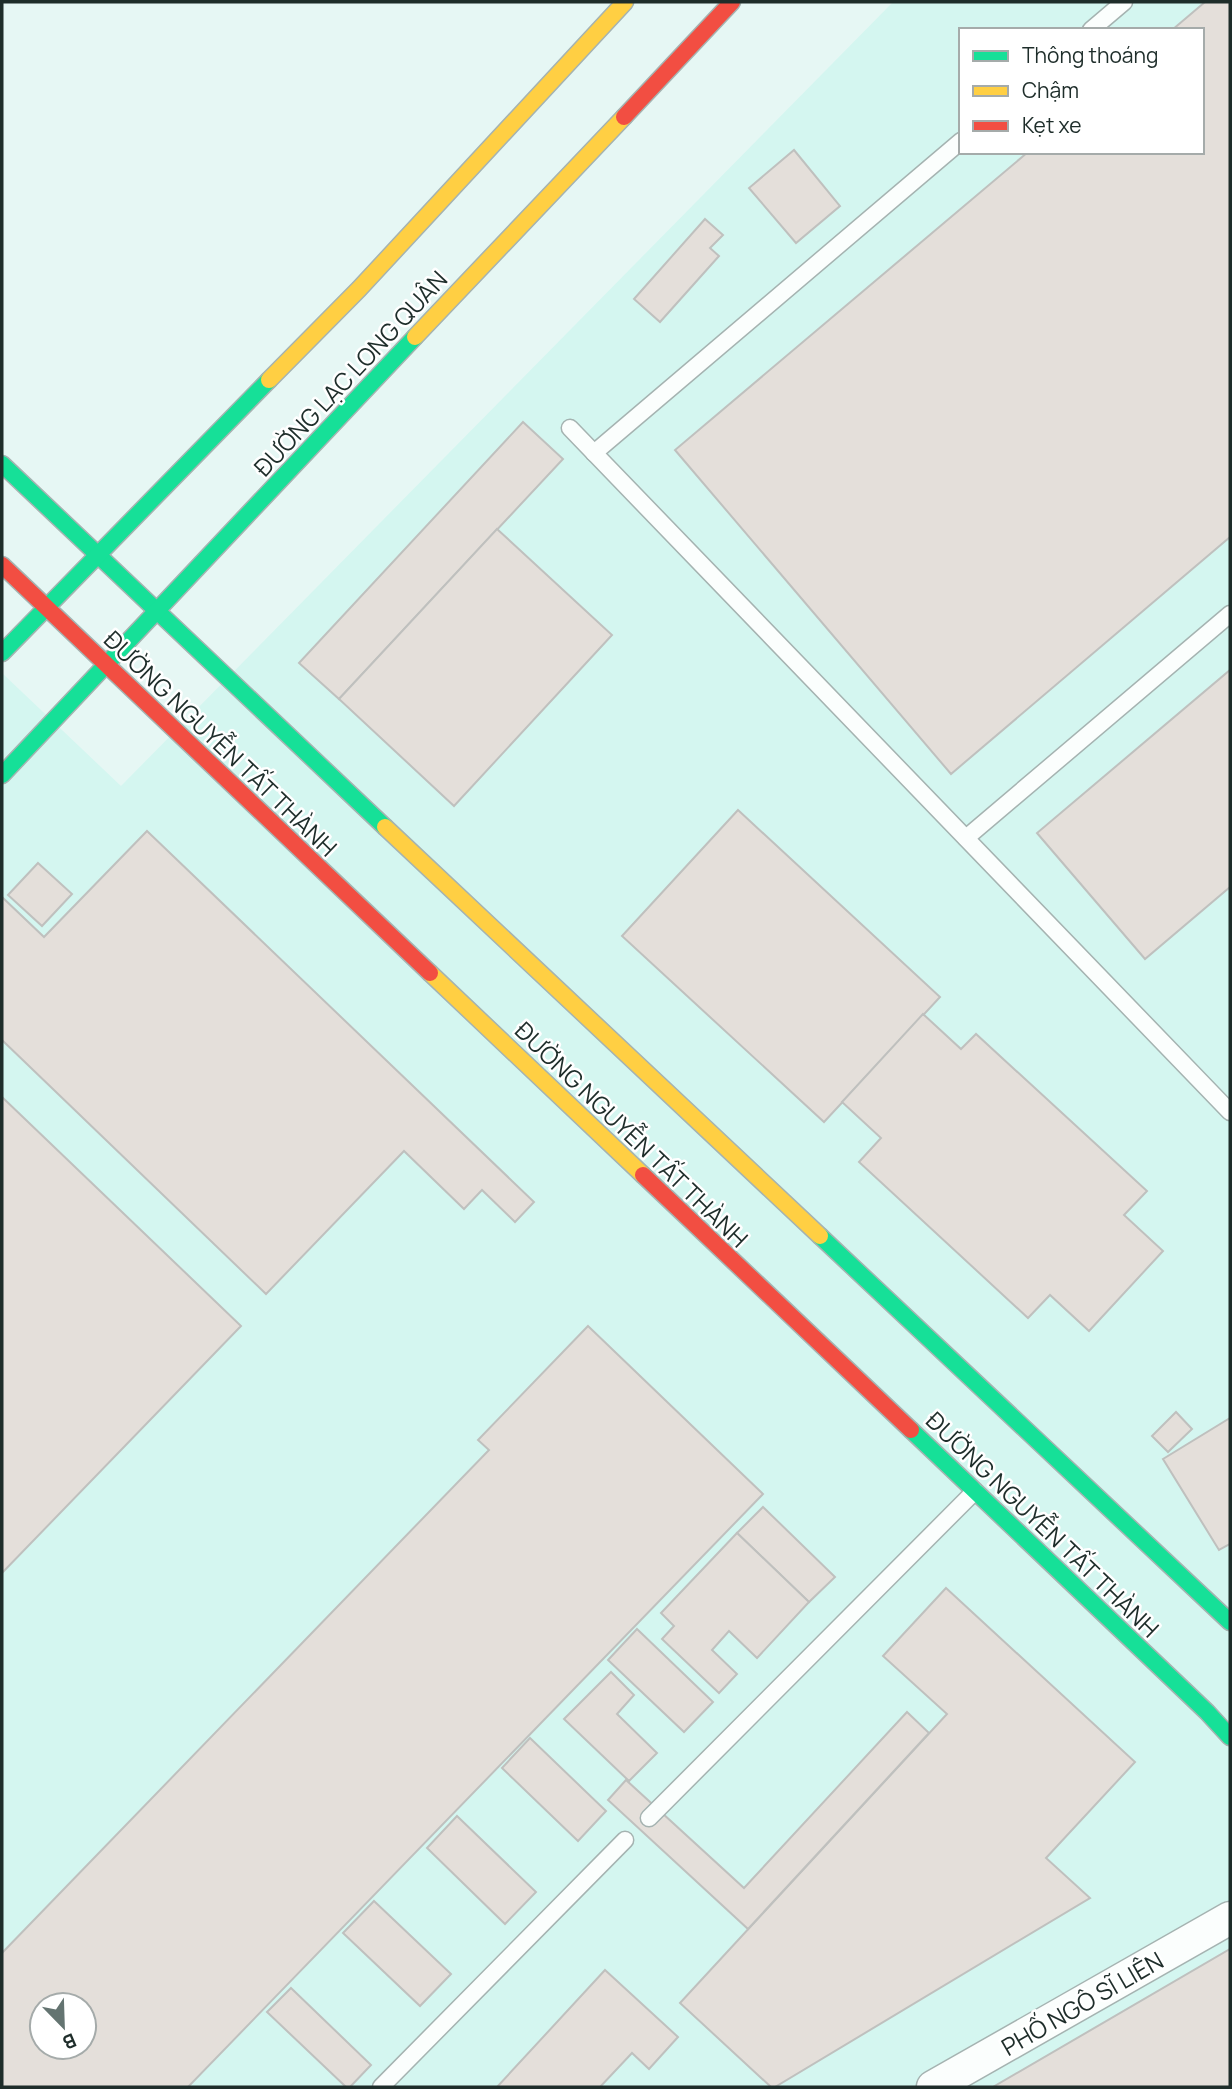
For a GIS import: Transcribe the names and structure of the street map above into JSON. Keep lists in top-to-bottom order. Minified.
{"streets":{"main road":["ĐƯỜNG LẠC LONG QUÂN","ĐƯỜNG NGUYỄN TẤT THÀNH"],"street":["PHỐ NGÔ SĨ LIÊN"]},"crossings":[["ĐƯỜNG LẠC LONG QUÂN","ĐƯỜNG NGUYỄN TẤT THÀNH"]],"legend":["Thông thoáng","Chậm","Kẹt xe"],"north":"bottom right"}
